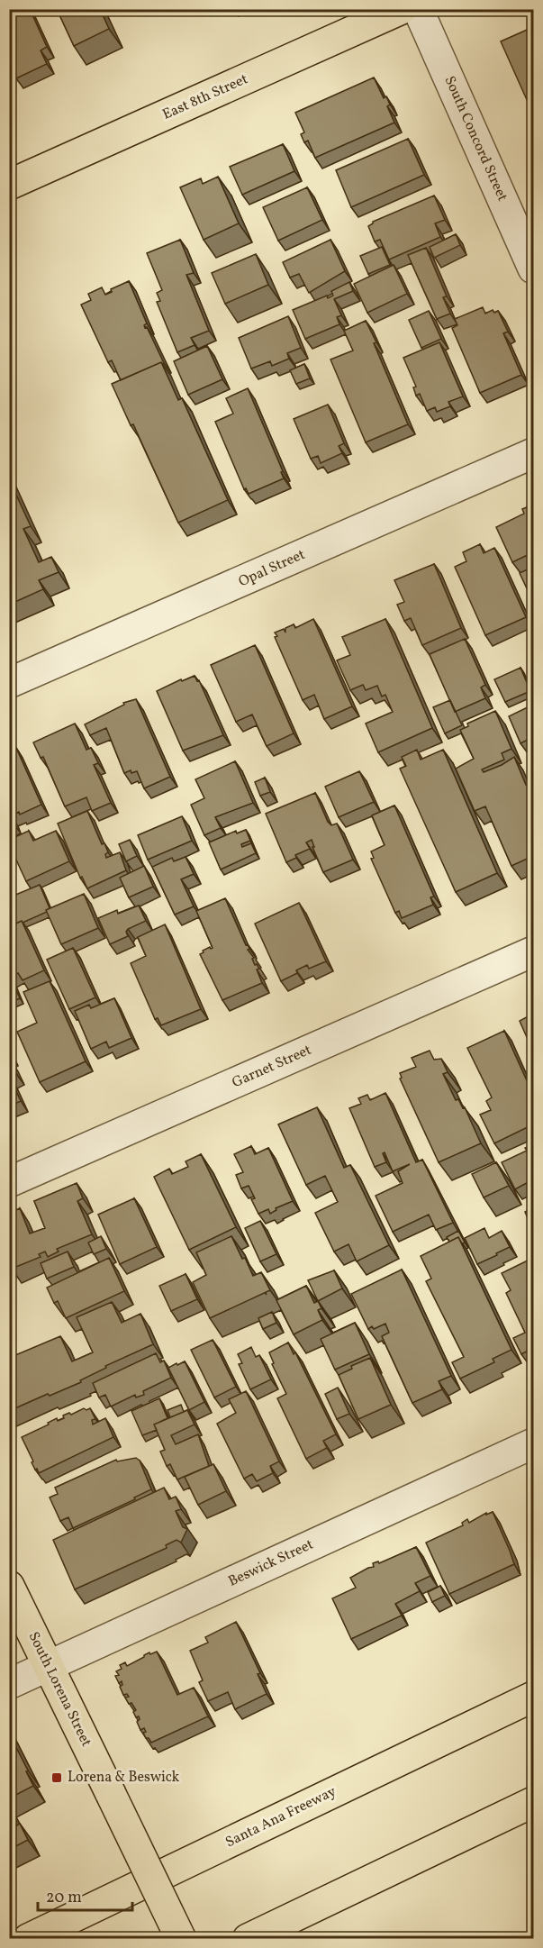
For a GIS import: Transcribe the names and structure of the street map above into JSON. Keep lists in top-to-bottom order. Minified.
{"streets":{"main road":["East 8th Street","South Lorena Street","Santa Ana Freeway"],"street":["South Concord Street","Opal Street","Garnet Street","Beswick Street"]},"crossings":[["Beswick Street","South Lorena Street"]],"places":{"transit":["Lorena & Beswick"]},"scale_bar":"20 m"}
